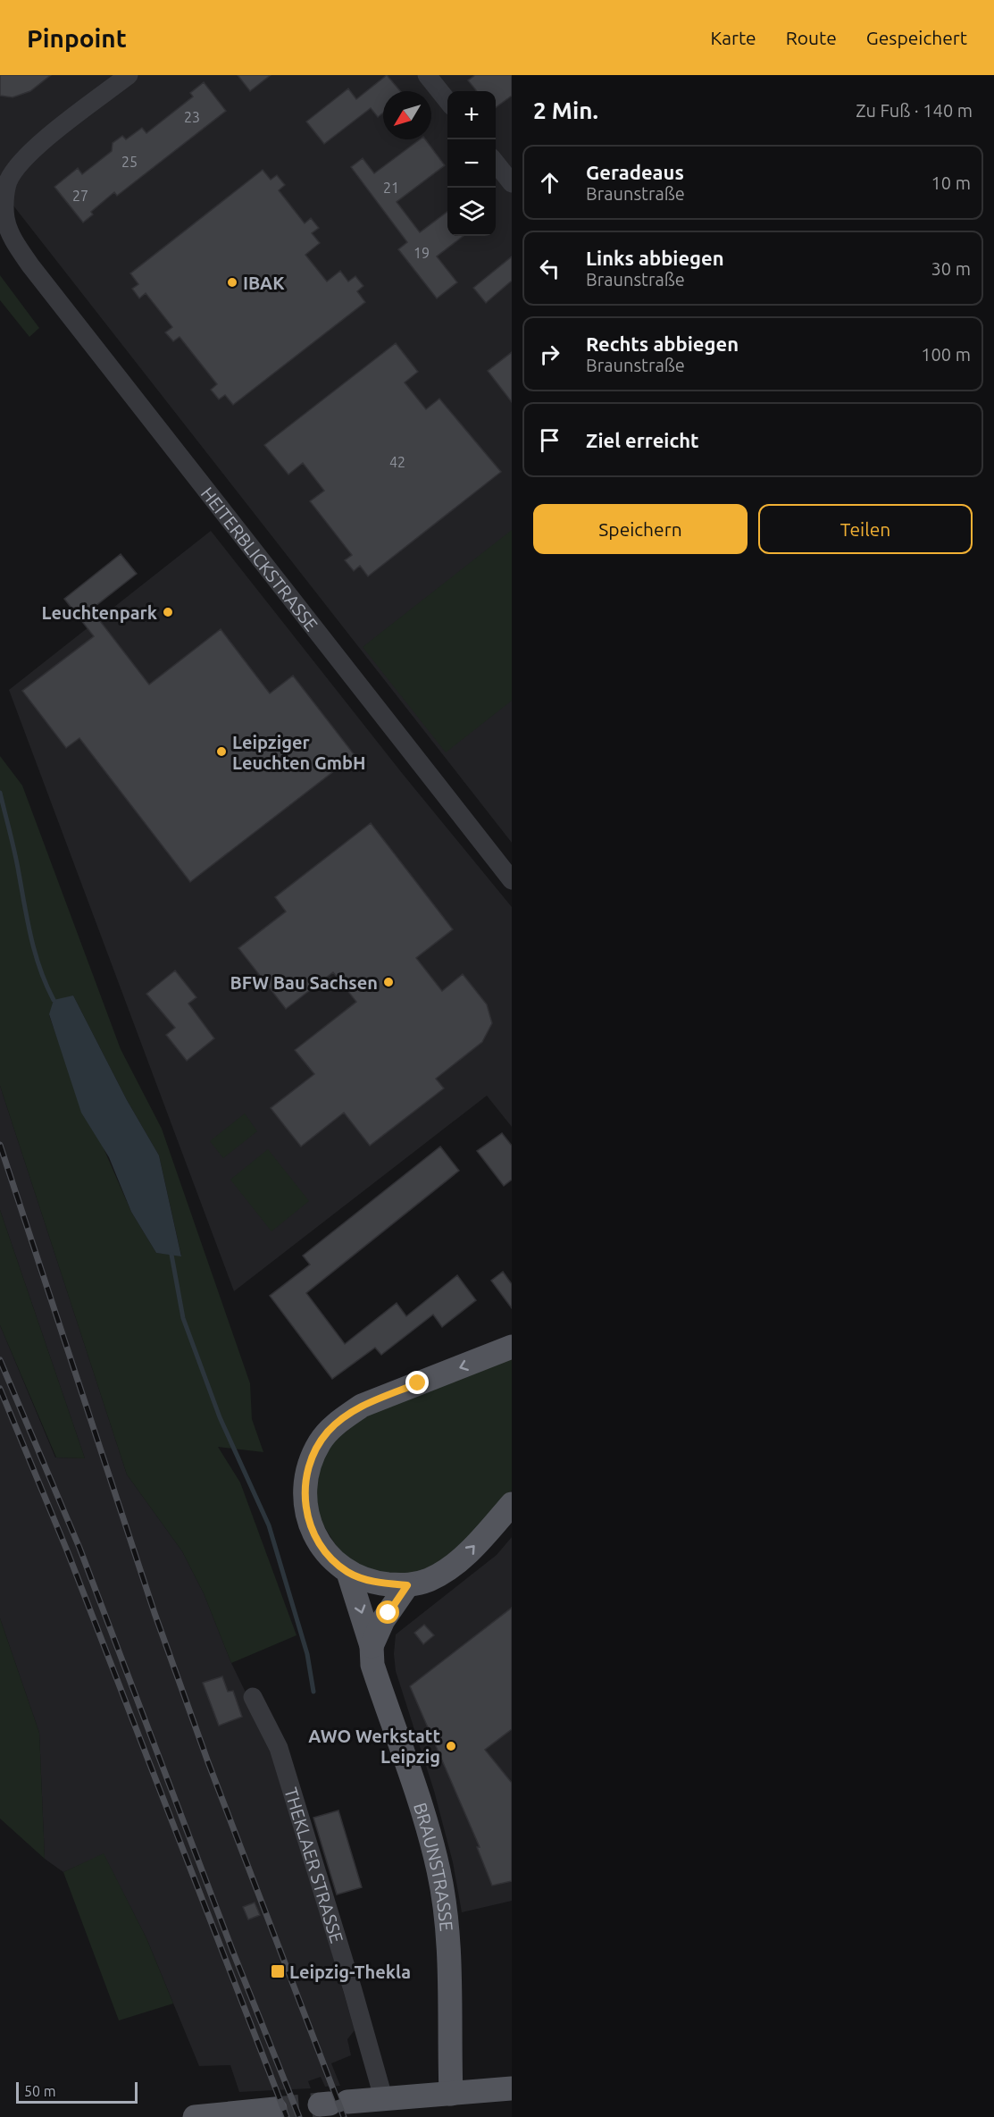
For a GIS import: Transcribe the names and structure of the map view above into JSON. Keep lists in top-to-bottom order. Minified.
{"streets":{"main road":["BRAUNSTRASSE"],"street":["HEITERBLICKSTRASSE","THEKLAER STRASSE"]},"places":{"other":["IBAK","Leuchtenpark","Leipziger Leuchten GmbH","BFW Bau Sachsen","AWO Werkstatt Leipzig"],"transit":["Leipzig-Thekla"]},"house_numbers":["23","25","21","27","19","42"],"scale_bar":"50 m","north":"bottom left","page":{"header":"Pinpoint","nav":["Karte","Route","Gespeichert"],"heading":["2 Min.","Zu Fuß · 140 m"],"map_buttons":["+","−"],"list":[["Geradeaus","Braunstraße","10 m"],["Links abbiegen","Braunstraße","30 m"],["Rechts abbiegen","Braunstraße","100 m"],"Ziel erreicht"],"buttons":["Speichern","Teilen"],"scale":"50 m"}}
